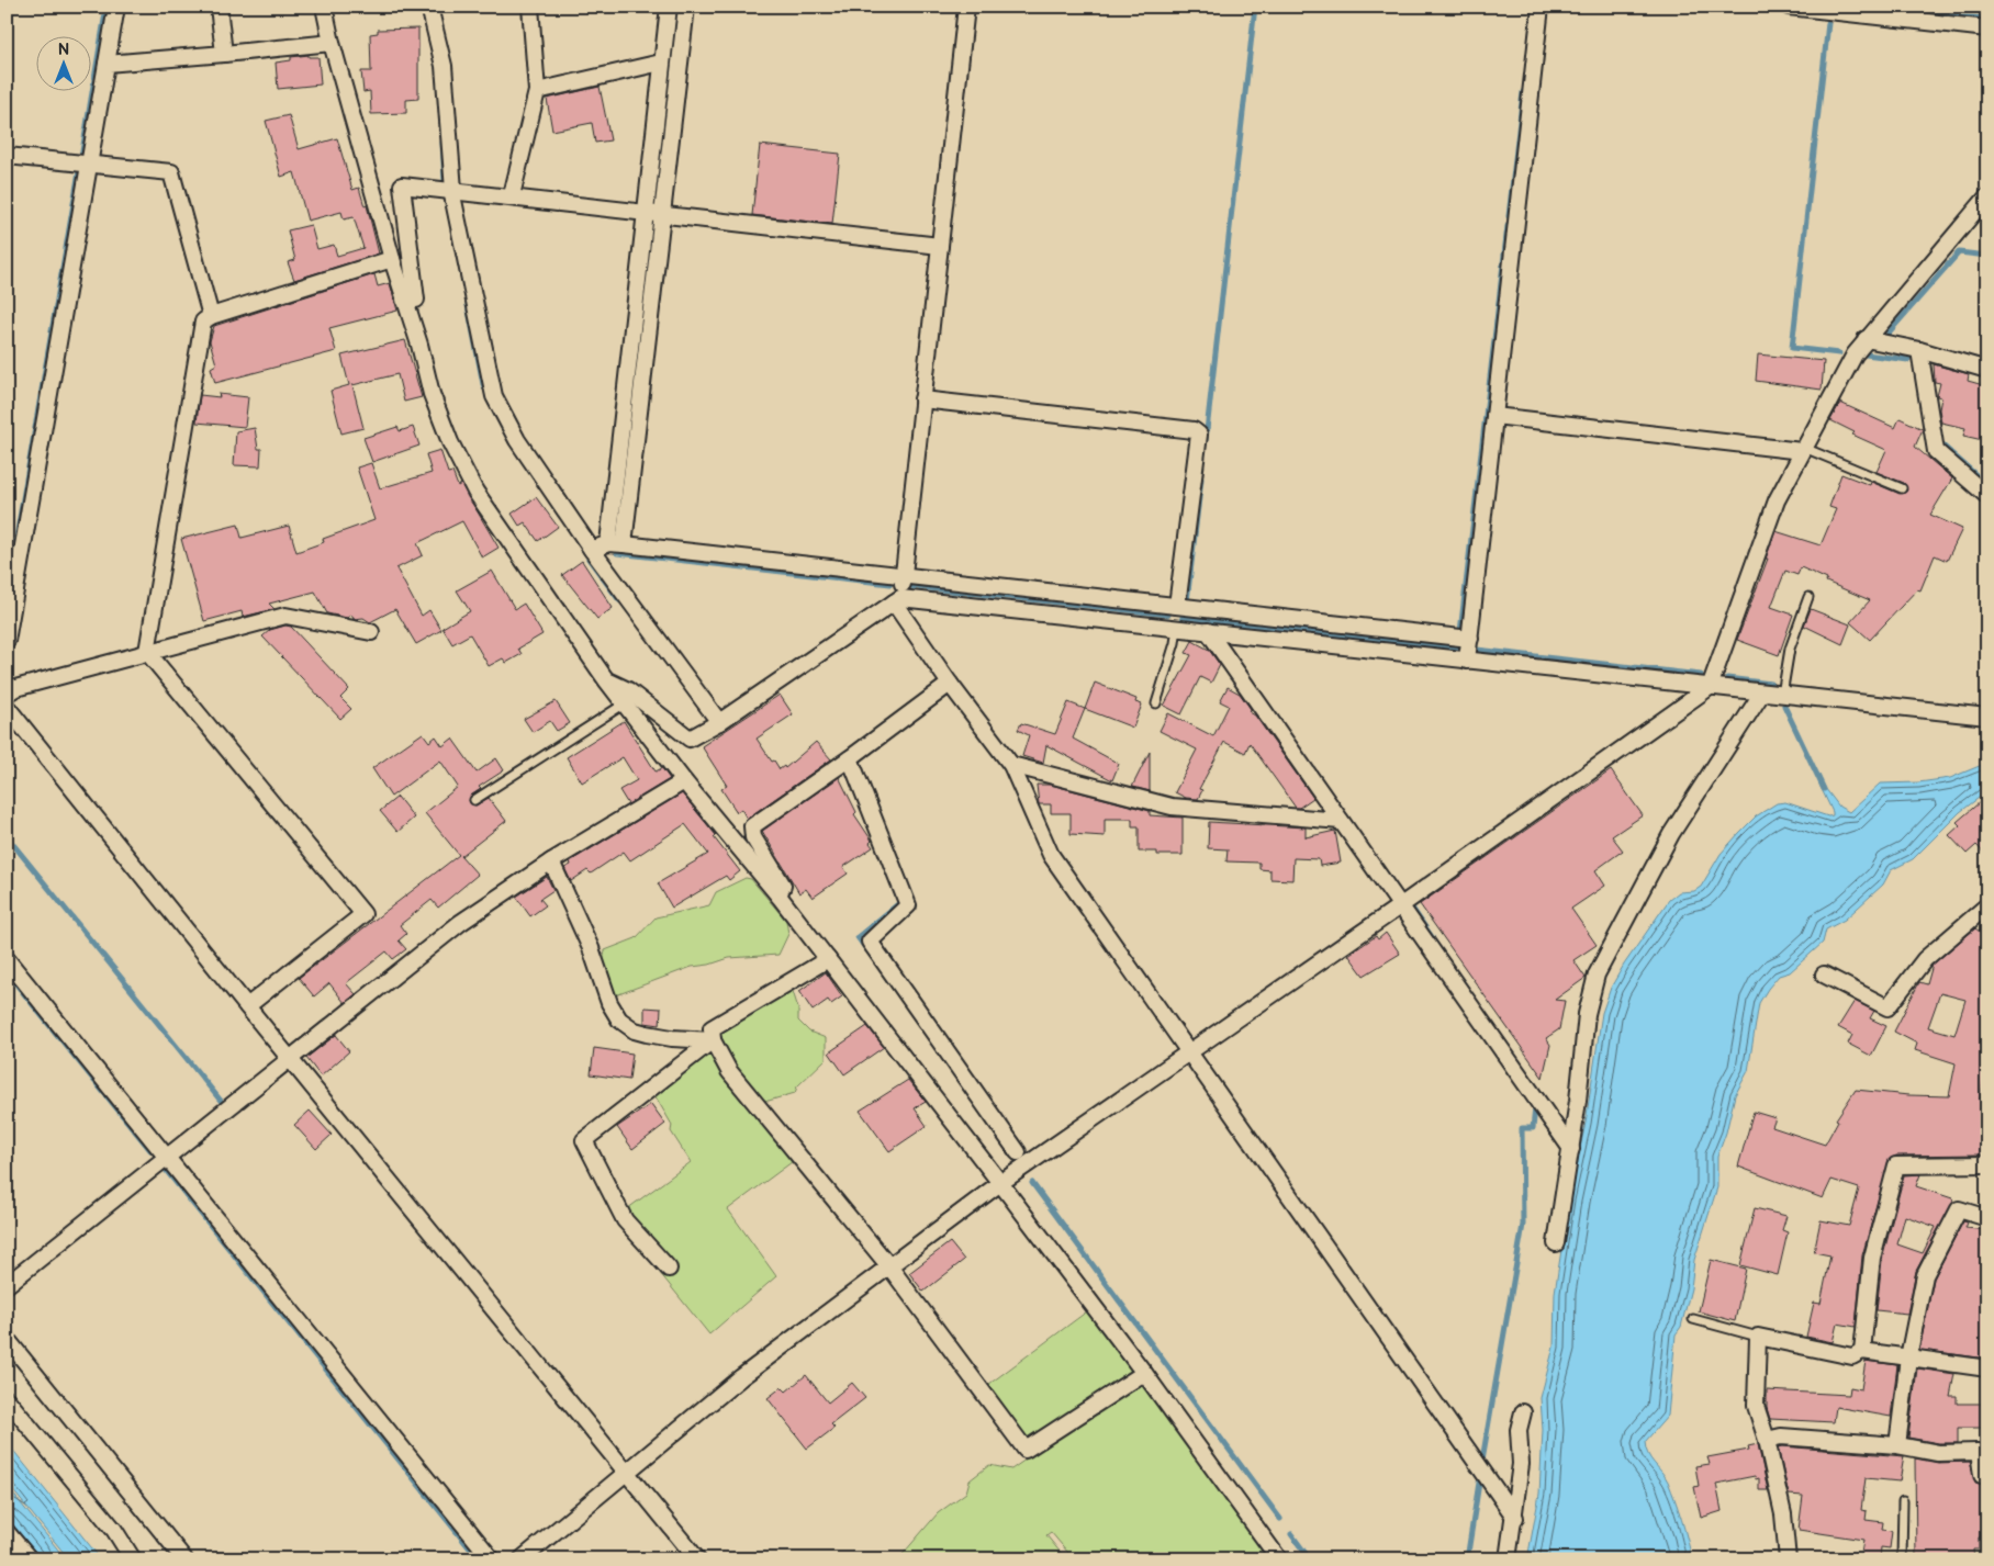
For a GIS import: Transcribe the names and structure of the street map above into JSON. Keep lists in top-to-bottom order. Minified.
{"north":"top"}
